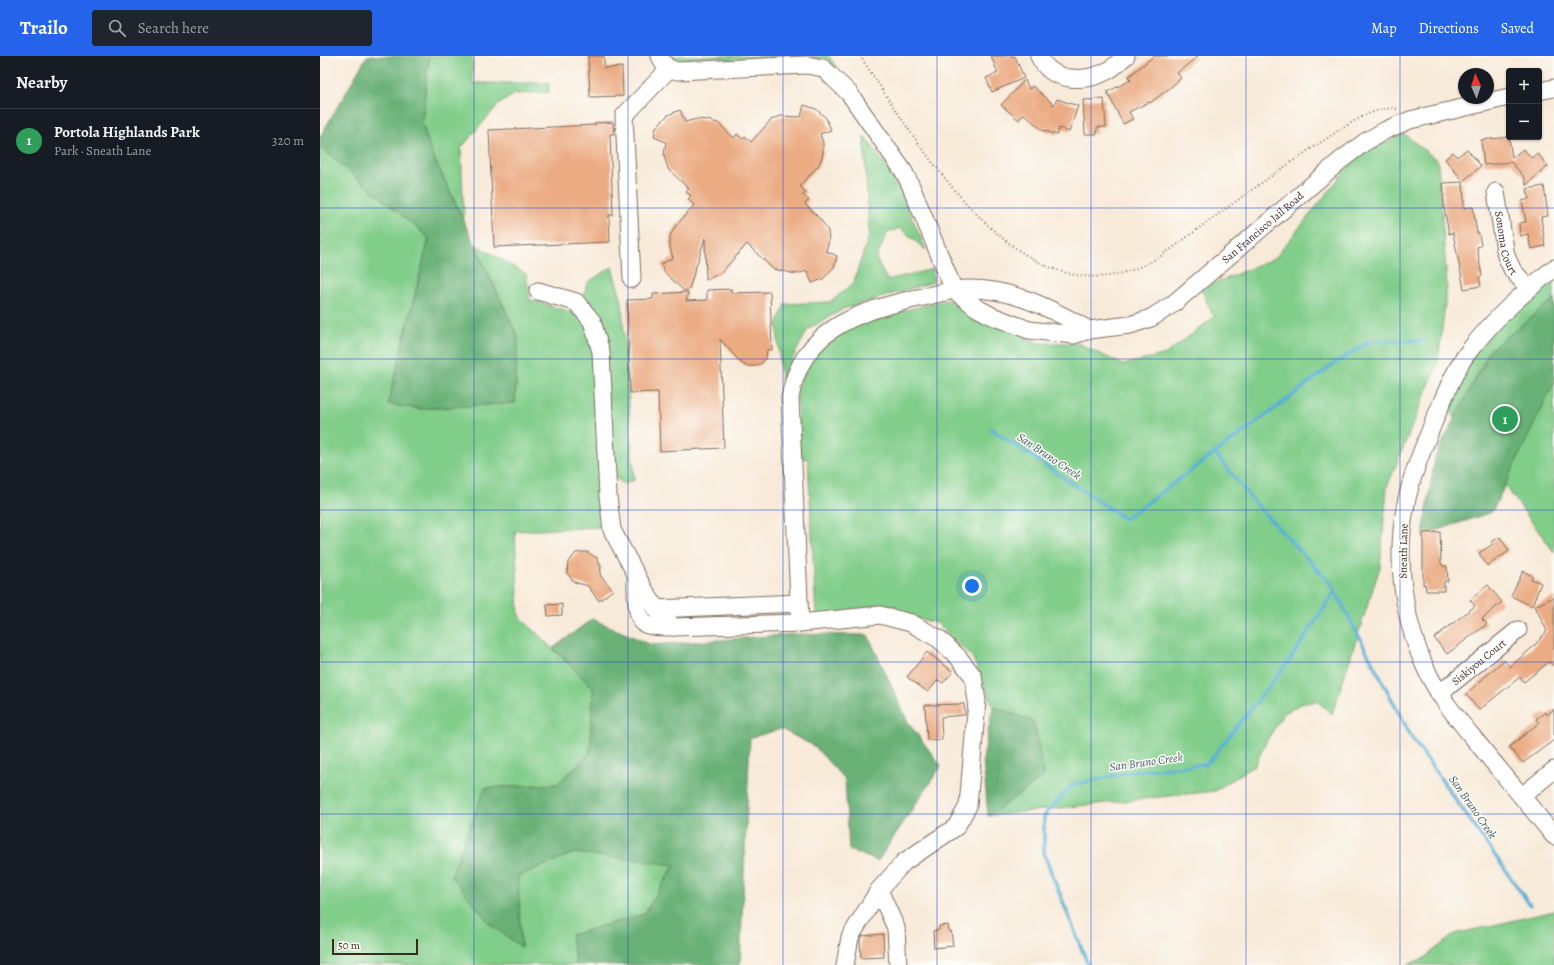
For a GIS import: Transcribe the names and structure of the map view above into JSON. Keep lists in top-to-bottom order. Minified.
{"streets":{"street":["San Francisco Jail Road","Sonoma Court","Sneath Lane","Siskiyou Court"]},"crossings":[["Sonoma Court","Sneath Lane"],["Sneath Lane","Siskiyou Court"]],"water":["San Bruno Creek"],"scale_bar":"50 m","north":"top","page":{"header":"Trailo","search":"Search here","nav":["Map","Directions","Saved"],"heading":"Nearby","map_buttons":["+","−"],"list":[{"mark":"1","name":"Portola Highlands Park","note":"Park · Sneath Lane","value":"320 m"}],"pins":"1","scale":"50 m"}}
